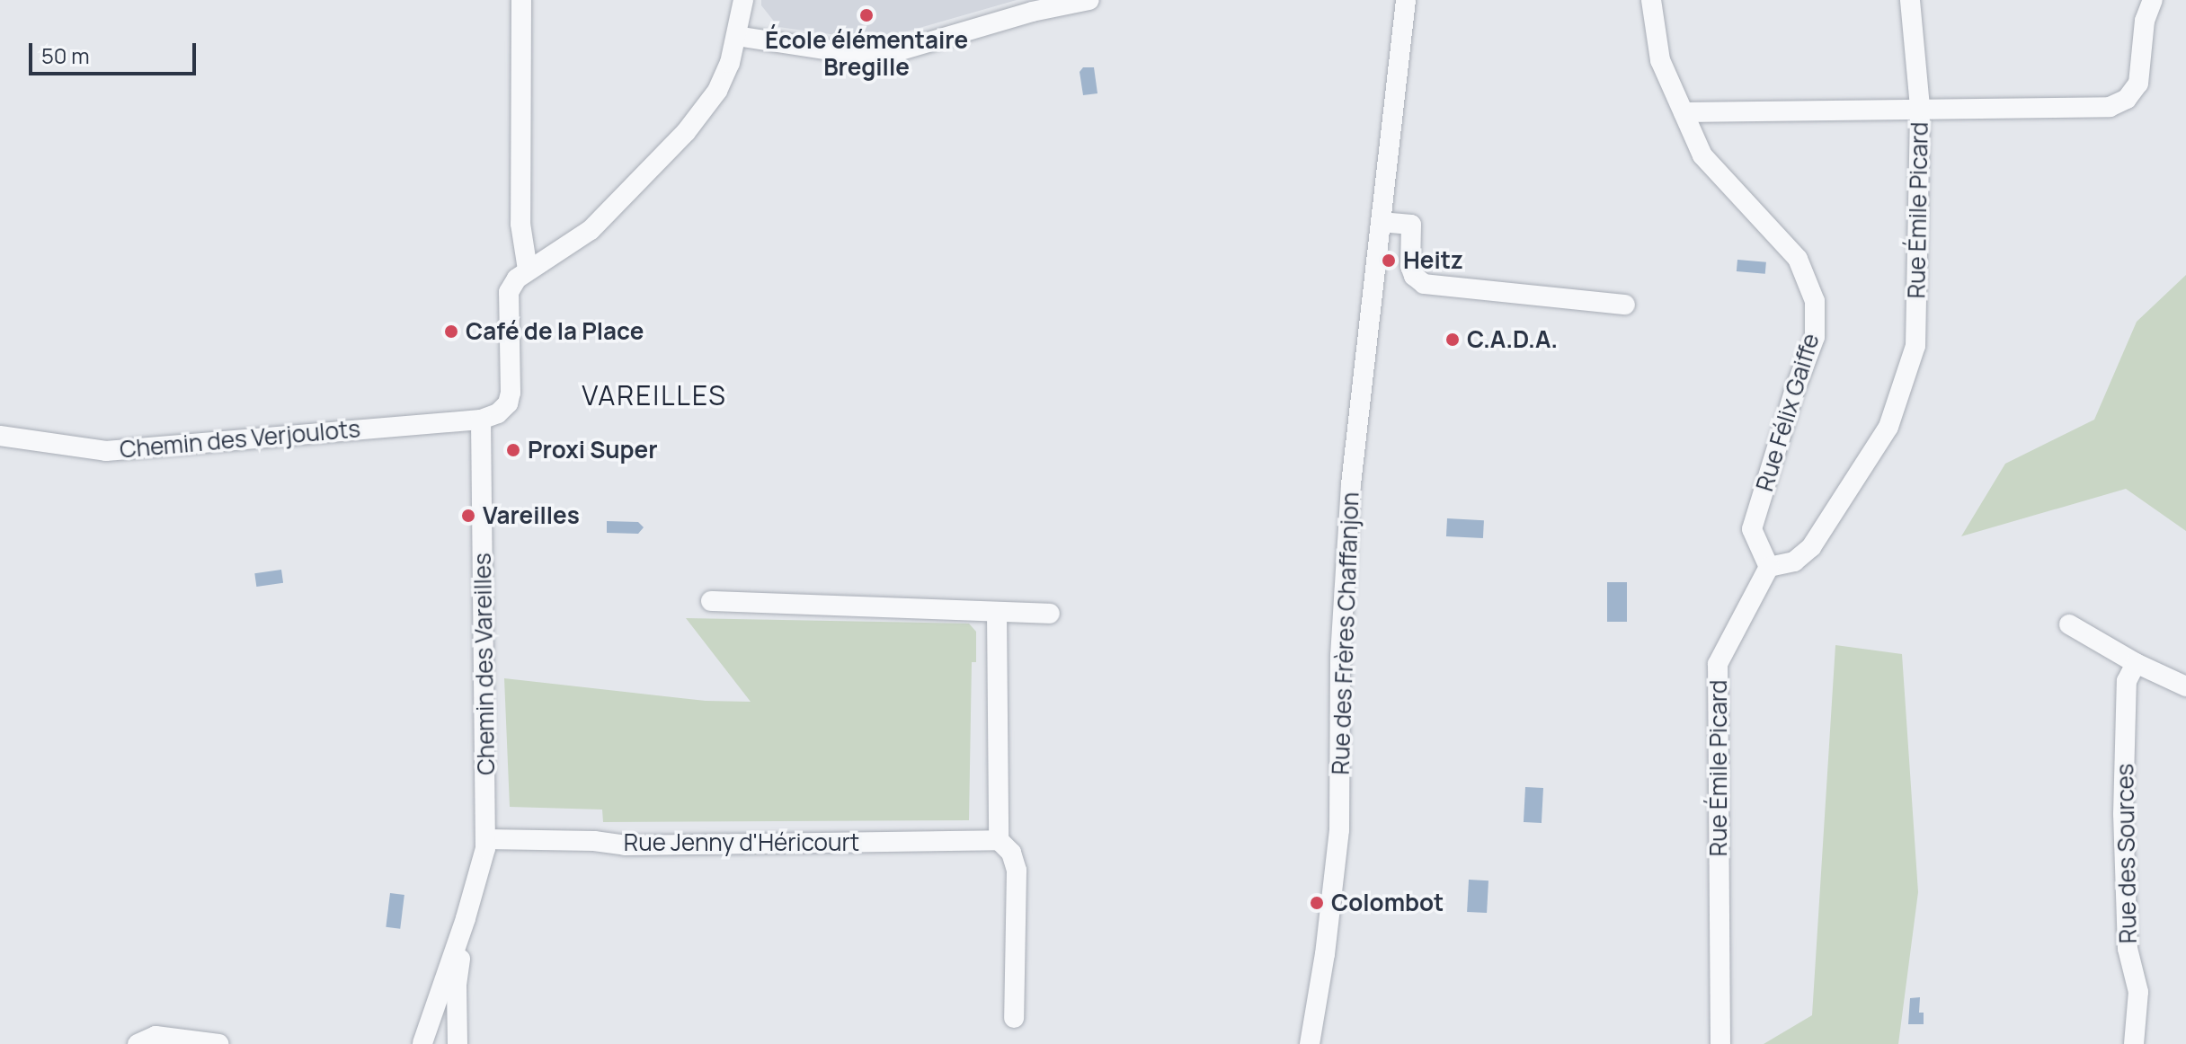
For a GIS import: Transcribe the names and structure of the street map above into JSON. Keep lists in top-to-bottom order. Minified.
{"streets":{"street":["Rue Émile Picard","Rue Félix Gaiffe","Chemin des Verjoulots","Rue des Frères Chaffanjon","Chemin des Vareilles","Rue Jenny d'Héricourt","Rue des Sources"]},"crossings":[["Rue Émile Picard","Rue Félix Gaiffe"],["Chemin des Verjoulots","Chemin des Vareilles"],["Chemin des Vareilles","Rue Jenny d'Héricourt"]],"districts":["VAREILLES"],"places":["École élémentaire Bregille","Heitz","Café de la Place","C.A.D.A.","Proxi Super","Vareilles","Colombot"],"scale_bar":"50 m"}
